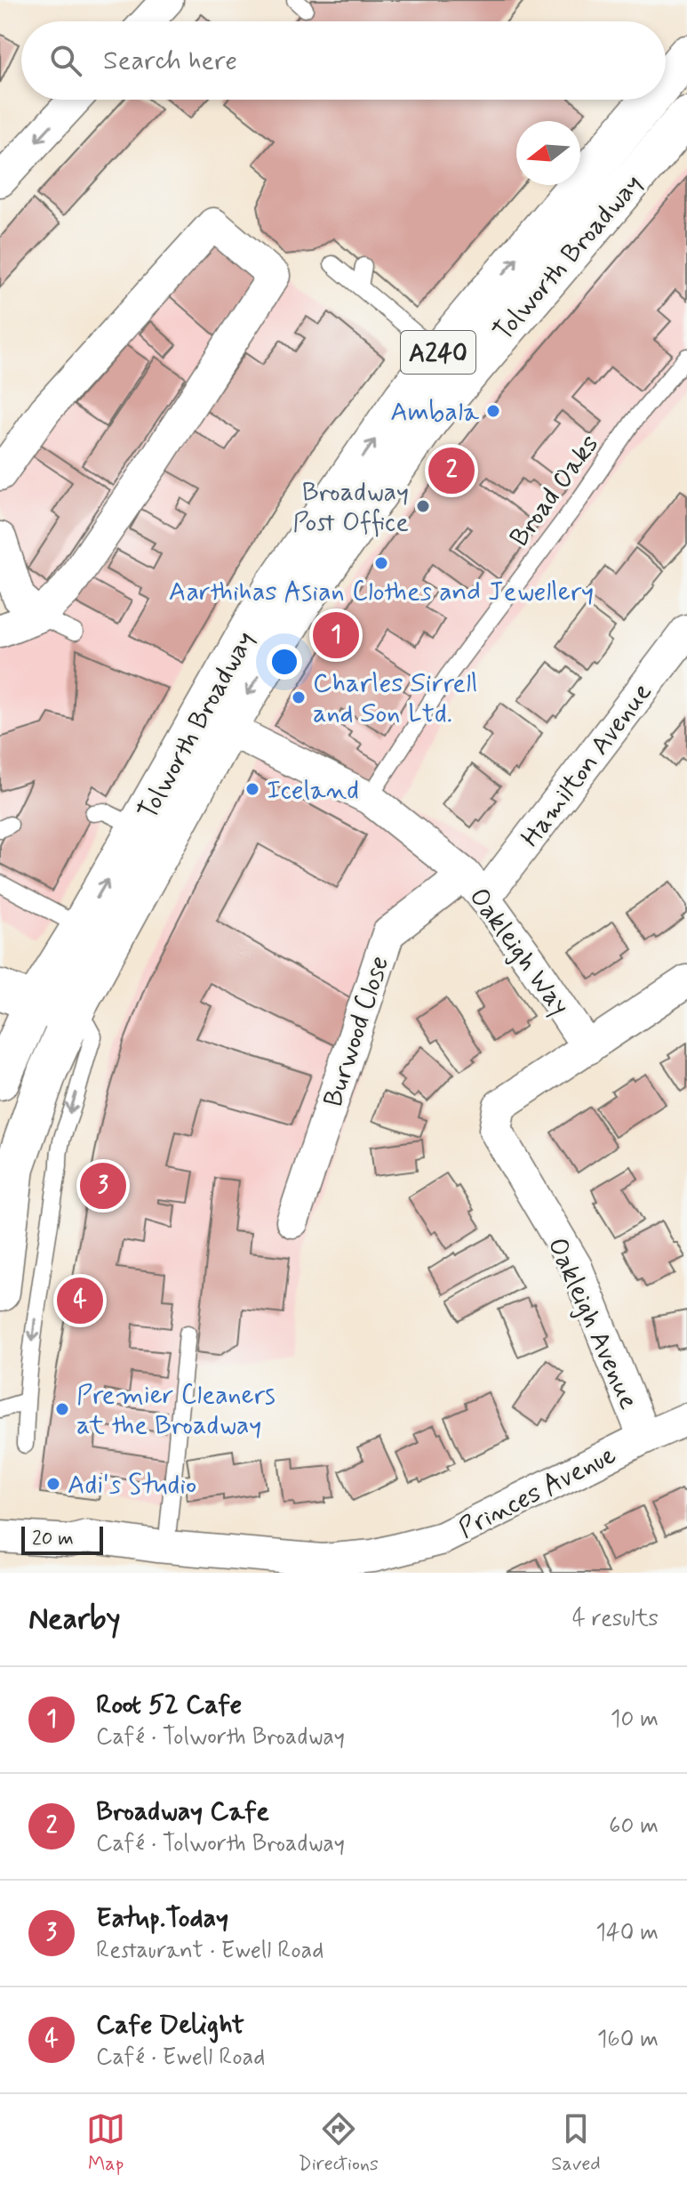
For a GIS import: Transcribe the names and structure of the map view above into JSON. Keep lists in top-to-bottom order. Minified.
{"streets":{"main road":["Tolworth Broadway","A240"],"street":["Hamilton Avenue","Oakleigh Way","Burwood Close","Oakleigh Avenue","Princes Avenue"],"lane":["Broad Oaks"]},"crossings":[["Tolworth Broadway","A240"],["Tolworth Broadway","Oakleigh Way"],["Broad Oaks","Oakleigh Way"],["Hamilton Avenue","Oakleigh Way"],["Hamilton Avenue","Burwood Close"],["Oakleigh Way","Burwood Close"],["Oakleigh Way","Oakleigh Avenue"],["Oakleigh Avenue","Princes Avenue"]],"places":["Ambala","Broadway Post Office","Aarthihas Asian Clothes and Jewellery","Charles Sirrell and Son Ltd.","Iceland","Premier Cleaners at the Broadway","Adi's Studio"],"scale_bar":"20 m","north":"left","page":{"search":"Search here","pins":["2","1","3","4"],"scale":"20 m","heading":["Nearby","4 results"],"list":[{"mark":"1","name":"Root 52 Cafe","note":"Café · Tolworth Broadway","value":"10 m"},{"mark":"2","name":"Broadway Cafe","note":"Café · Tolworth Broadway","value":"60 m"},{"mark":"3","name":"Eatup.Today","note":"Restaurant · Ewell Road","value":"140 m"},{"mark":"4","name":"Cafe Delight","note":"Café · Ewell Road","value":"160 m"}],"nav":["Map","Directions","Saved"]}}
